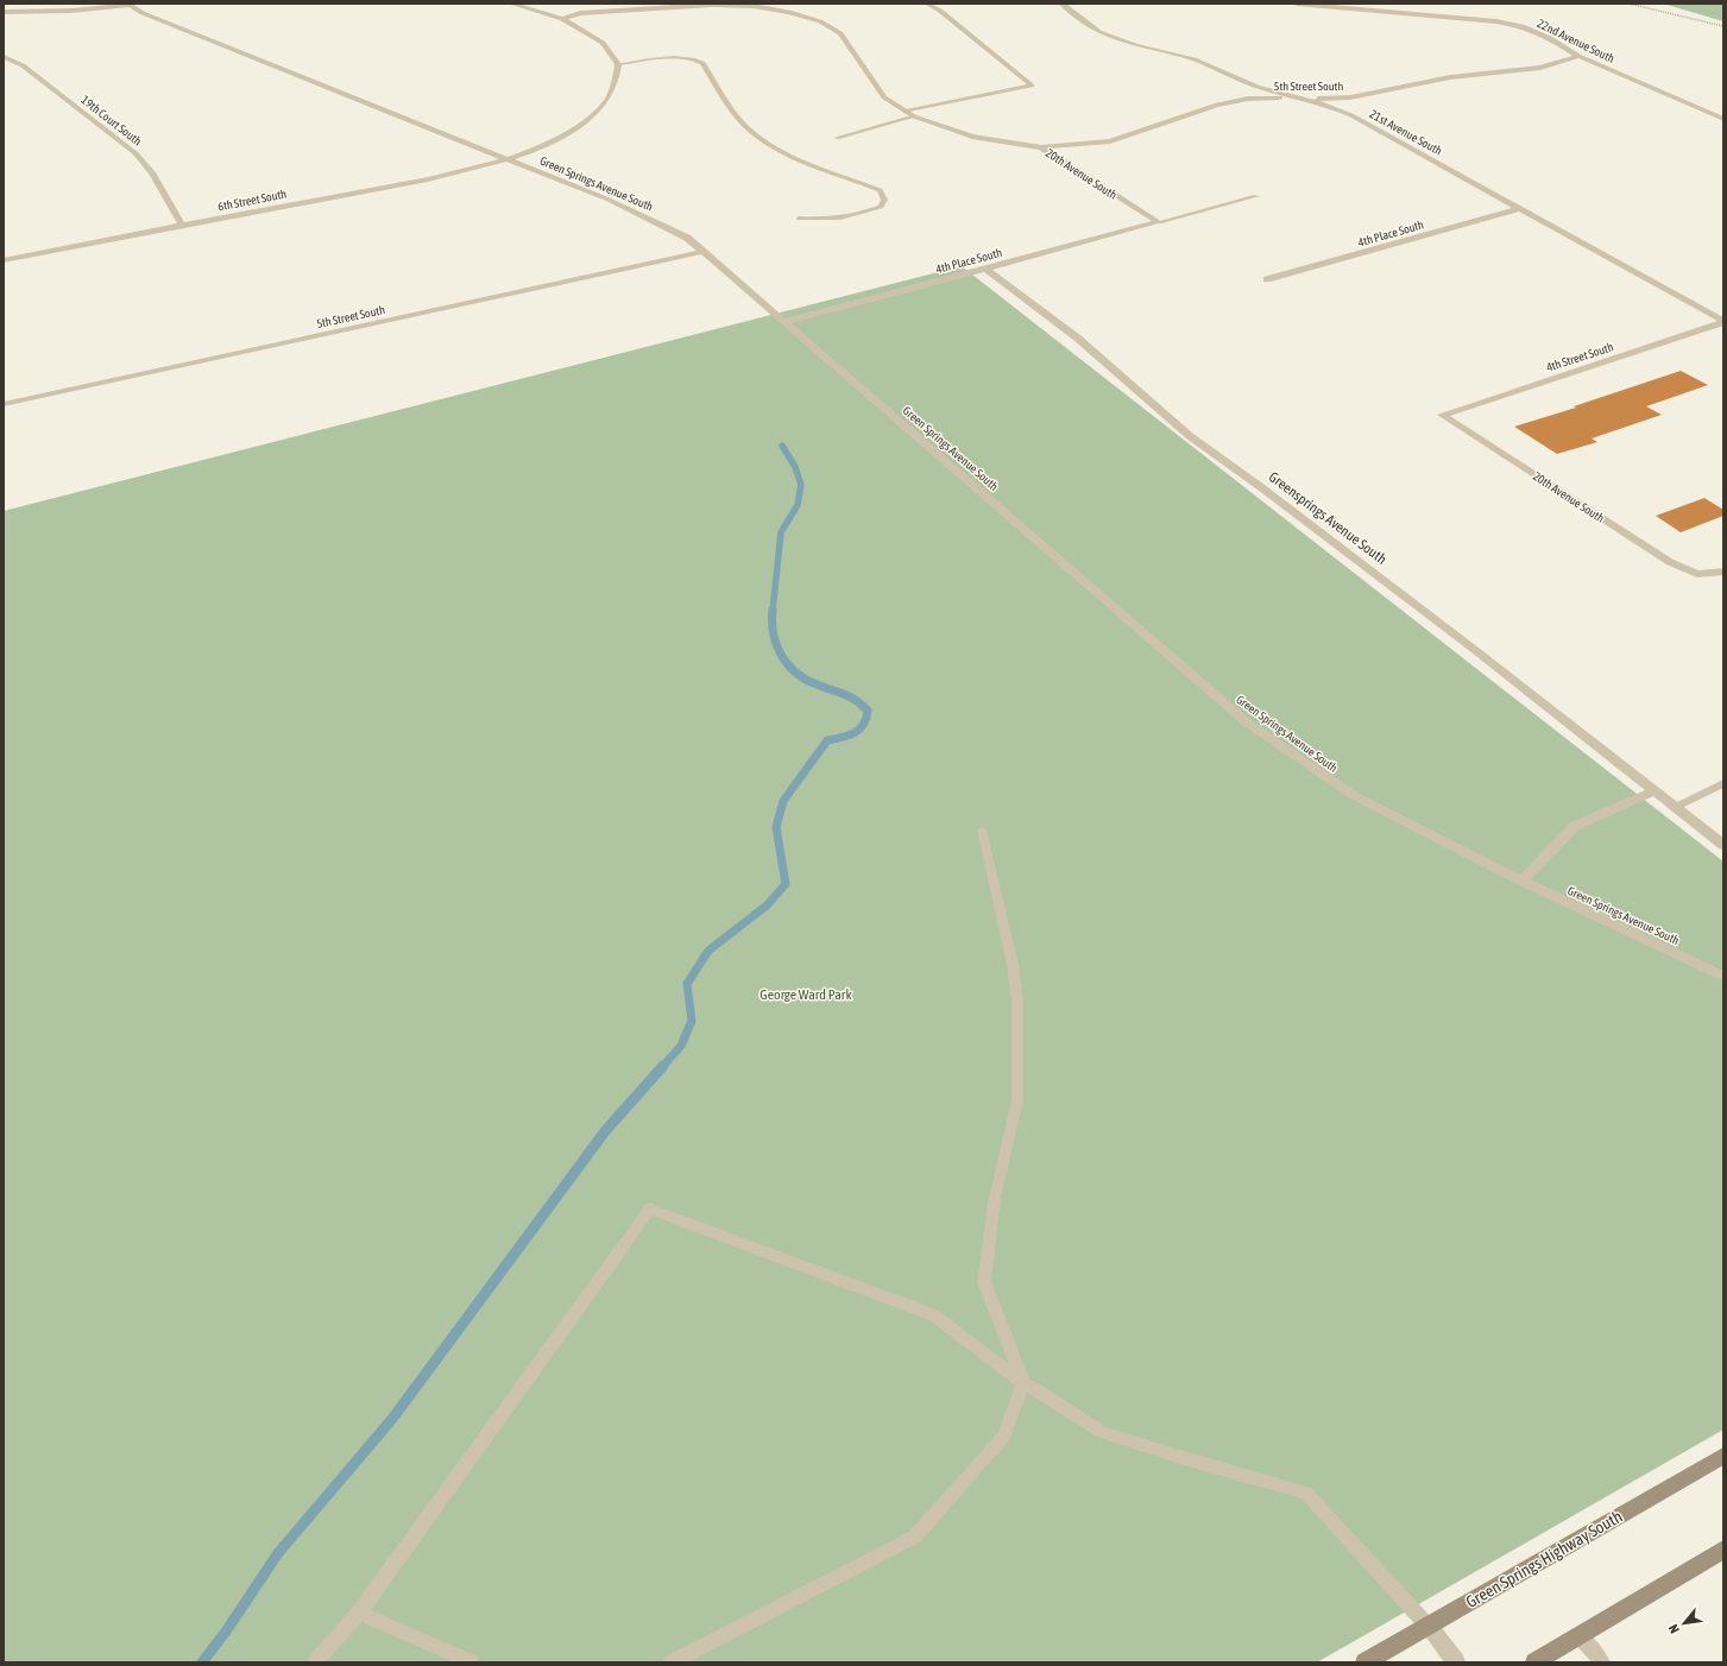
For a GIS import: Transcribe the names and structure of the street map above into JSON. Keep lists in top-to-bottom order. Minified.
{"streets":{"main road":["Green Springs Highway South"],"street":["22nd Avenue South","5th Street South","19th Court South","21st Avenue South","20th Avenue South","Green Springs Avenue South","6th Street South","4th Place South","4th Street South","Greensprings Avenue South"]},"crossings":[["22nd Avenue South","5th Street South"],["5th Street South","21st Avenue South"],["5th Street South","20th Avenue South"],["5th Street South","Green Springs Avenue South"],["19th Court South","6th Street South"],["21st Avenue South","4th Place South"],["21st Avenue South","4th Street South"],["20th Avenue South","4th Place South"],["20th Avenue South","4th Street South"],["Green Springs Avenue South","6th Street South"],["Green Springs Avenue South","4th Place South"],["4th Place South","Greensprings Avenue South"]],"parks":["George Ward Park"],"north":"bottom left"}
